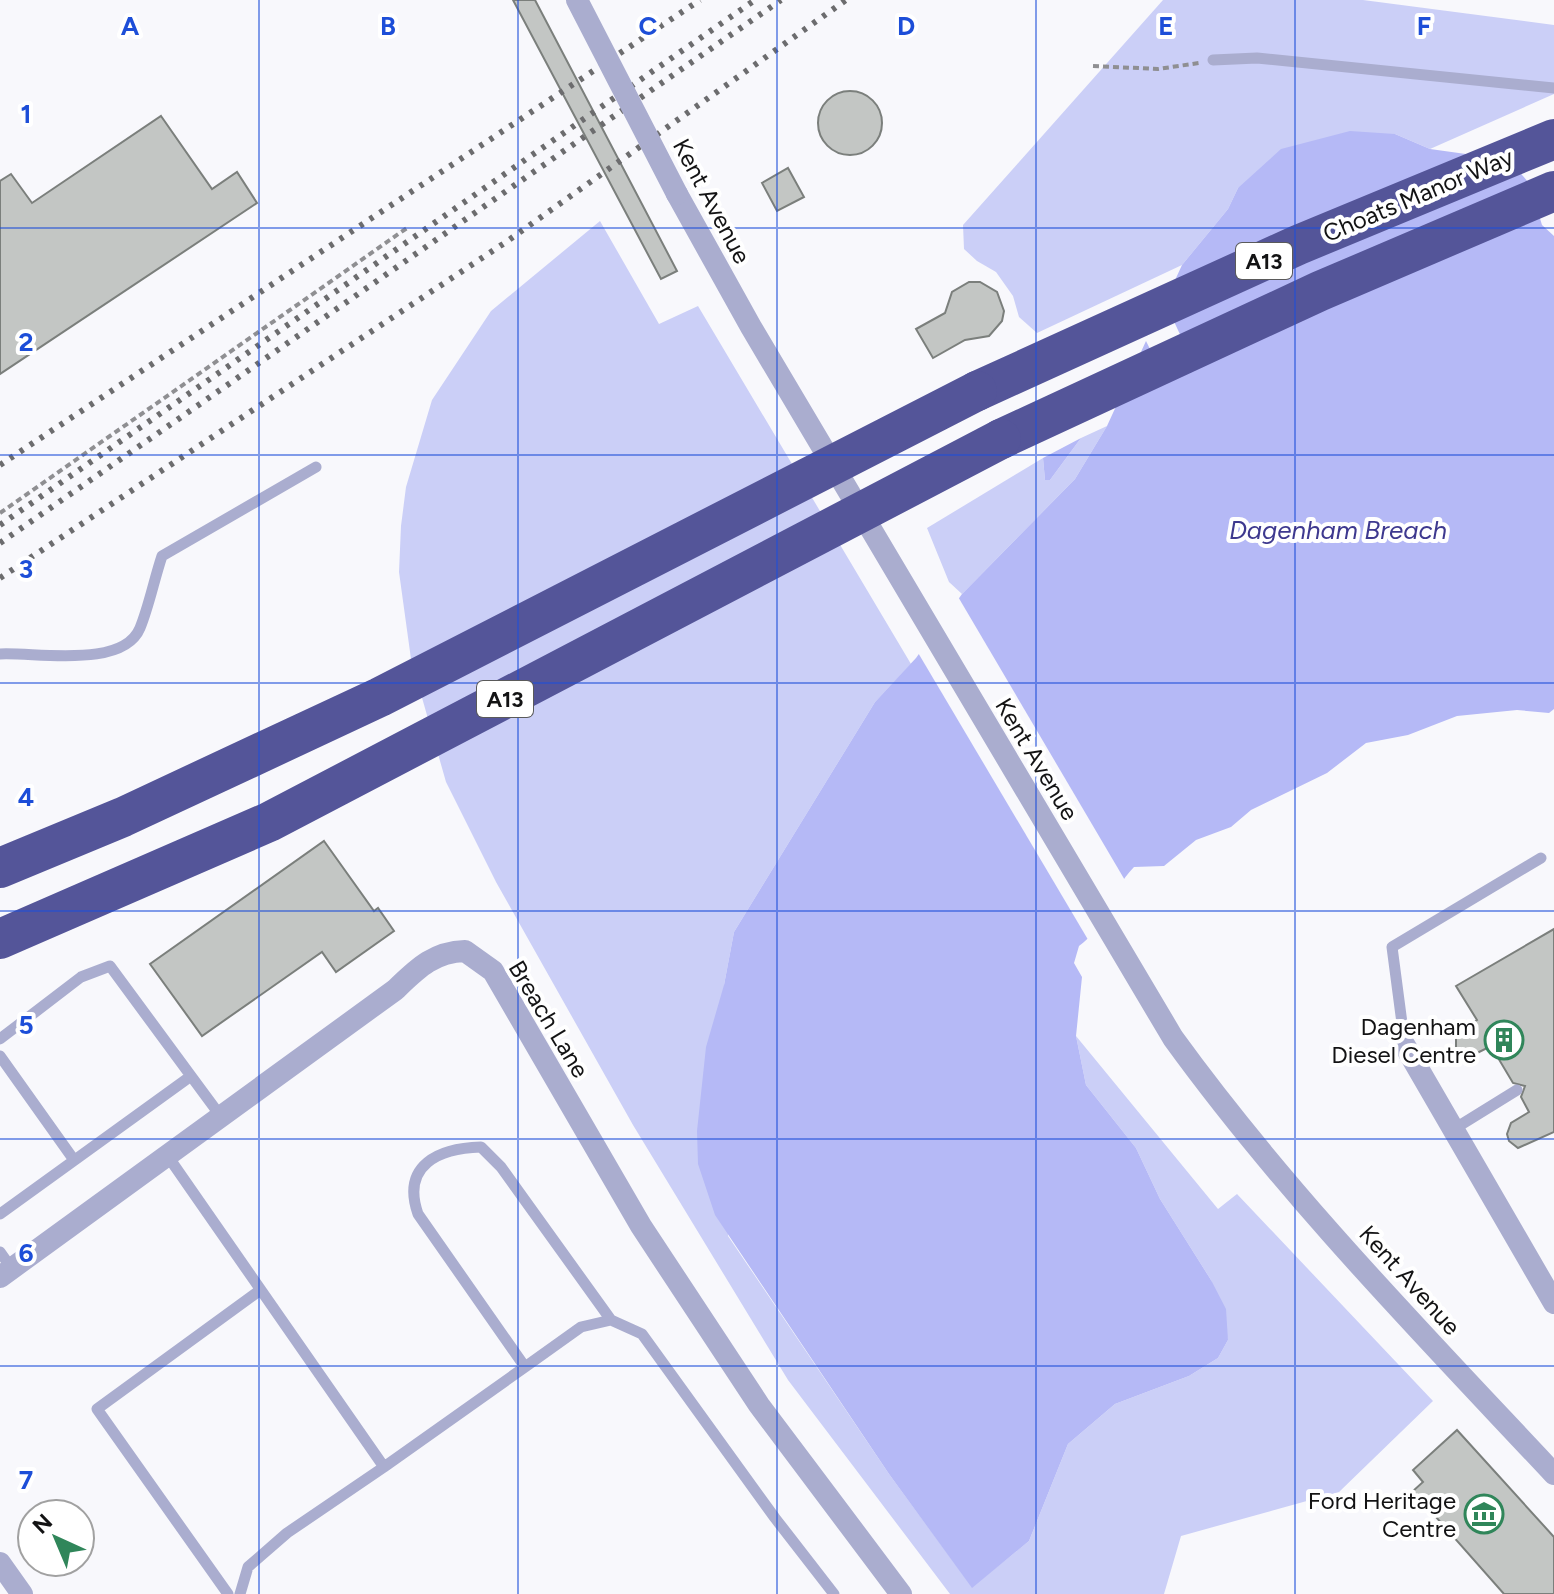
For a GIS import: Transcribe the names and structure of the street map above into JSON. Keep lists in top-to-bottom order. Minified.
{"streets":{"highway":["Choats Manor Way","A13"],"street":["Kent Avenue","Breach Lane"]},"water":["Dagenham Breach"],"places":{"building":["Dagenham Diesel Centre"],"museum":["Ford Heritage Centre"]},"north":"top left","grid":{"columns":["A","B","C","D","E","F"],"rows":["1","2","3","4","5","6","7"]}}
